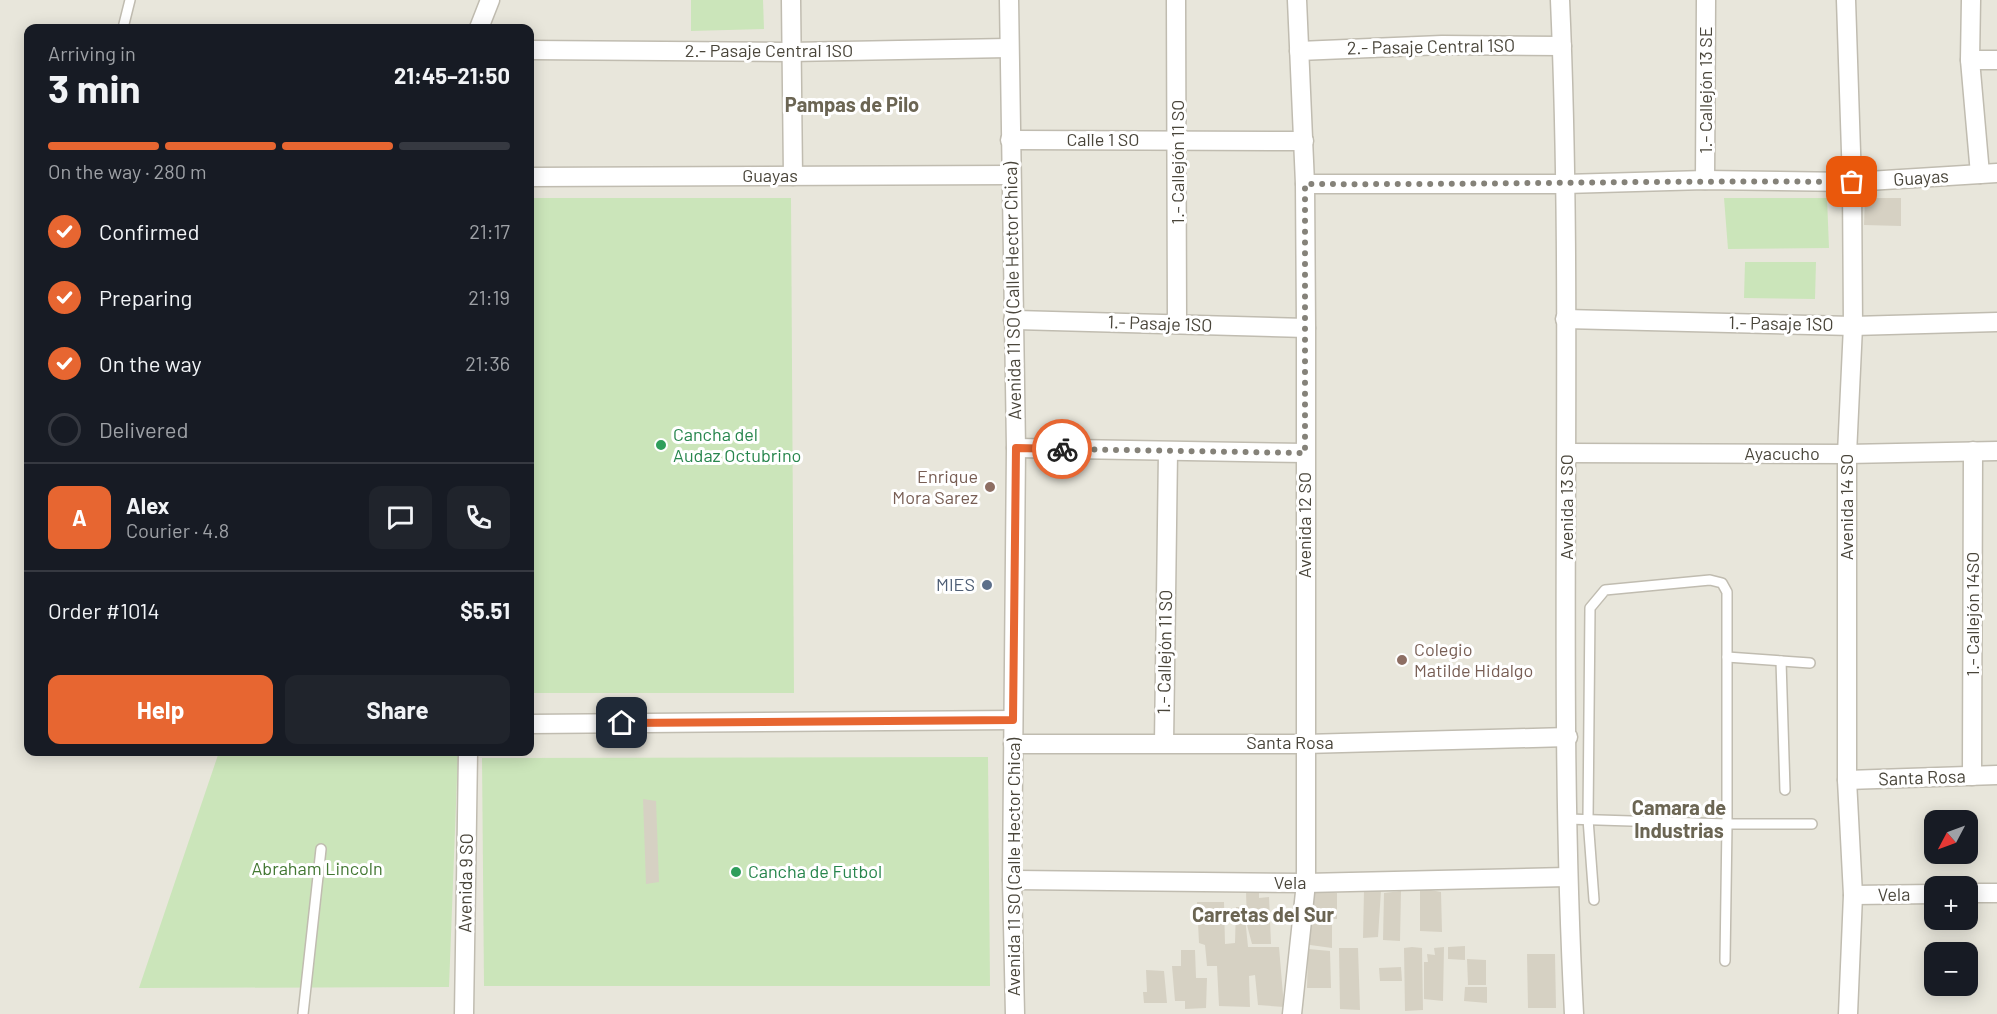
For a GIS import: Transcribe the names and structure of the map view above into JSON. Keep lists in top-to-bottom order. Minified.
{"streets":{"street":["2.- Pasaje Central 1SO","1.- Callejón 13 SE","Calle 1 SO","1.- Callejón 11 SO","Guayas","Avenida 11 SO (Calle Hector Chica)","1.- Pasaje 1SO","Ayacucho","Avenida 13 SO","Avenida 14 SO","Avenida 12 SO","1.- Callejón 14SO","Santa Rosa","Avenida 9 SO","Vela"]},"crossings":[["2.- Pasaje Central 1SO","Avenida 11 SO (Calle Hector Chica)"],["2.- Pasaje Central 1SO","Avenida 13 SO"],["2.- Pasaje Central 1SO","Avenida 12 SO"],["1.- Callejón 13 SE","Guayas"],["Calle 1 SO","1.- Callejón 11 SO"],["Calle 1 SO","Avenida 11 SO (Calle Hector Chica)"],["Calle 1 SO","Avenida 12 SO"],["1.- Callejón 11 SO","1.- Pasaje 1SO"],["1.- Callejón 11 SO","Santa Rosa"],["Guayas","Avenida 11 SO (Calle Hector Chica)"],["Guayas","Avenida 13 SO"],["Guayas","Avenida 14 SO"],["Guayas","Avenida 12 SO"],["Avenida 11 SO (Calle Hector Chica)","1.- Pasaje 1SO"],["Avenida 11 SO (Calle Hector Chica)","Santa Rosa"],["Avenida 11 SO (Calle Hector Chica)","Vela"],["1.- Pasaje 1SO","Avenida 13 SO"],["1.- Pasaje 1SO","Avenida 14 SO"],["1.- Pasaje 1SO","Avenida 12 SO"],["Ayacucho","Avenida 13 SO"],["Ayacucho","Avenida 14 SO"],["Ayacucho","1.- Callejón 14SO"],["Avenida 13 SO","Santa Rosa"],["Avenida 13 SO","Vela"],["Avenida 14 SO","Santa Rosa"],["Avenida 14 SO","Vela"],["Avenida 12 SO","Santa Rosa"],["Avenida 12 SO","Vela"],["1.- Callejón 14SO","Santa Rosa"]],"districts":["Pampas de Pilo","Camara de Industrias","Carretas del Sur"],"parks":["Abraham Lincoln"],"places":["Cancha del Audaz Octubrino","Enrique Mora Sarez","MIES","Colegio Matilde Hidalgo","Cancha de Futbol"],"north":"bottom left","page":{"heading":["3 min","Arriving in","21:45–21:50"],"panel":["Alex","Courier · 4.8","Order #1014","$5.51"],"bar":"On the way · 280 m","list":[["Confirmed","21:17"],["Preparing","21:19"],["On the way","21:36"],"Delivered"],"round":"A","buttons":["Help","Share"],"map_buttons":["+","−"]}}
